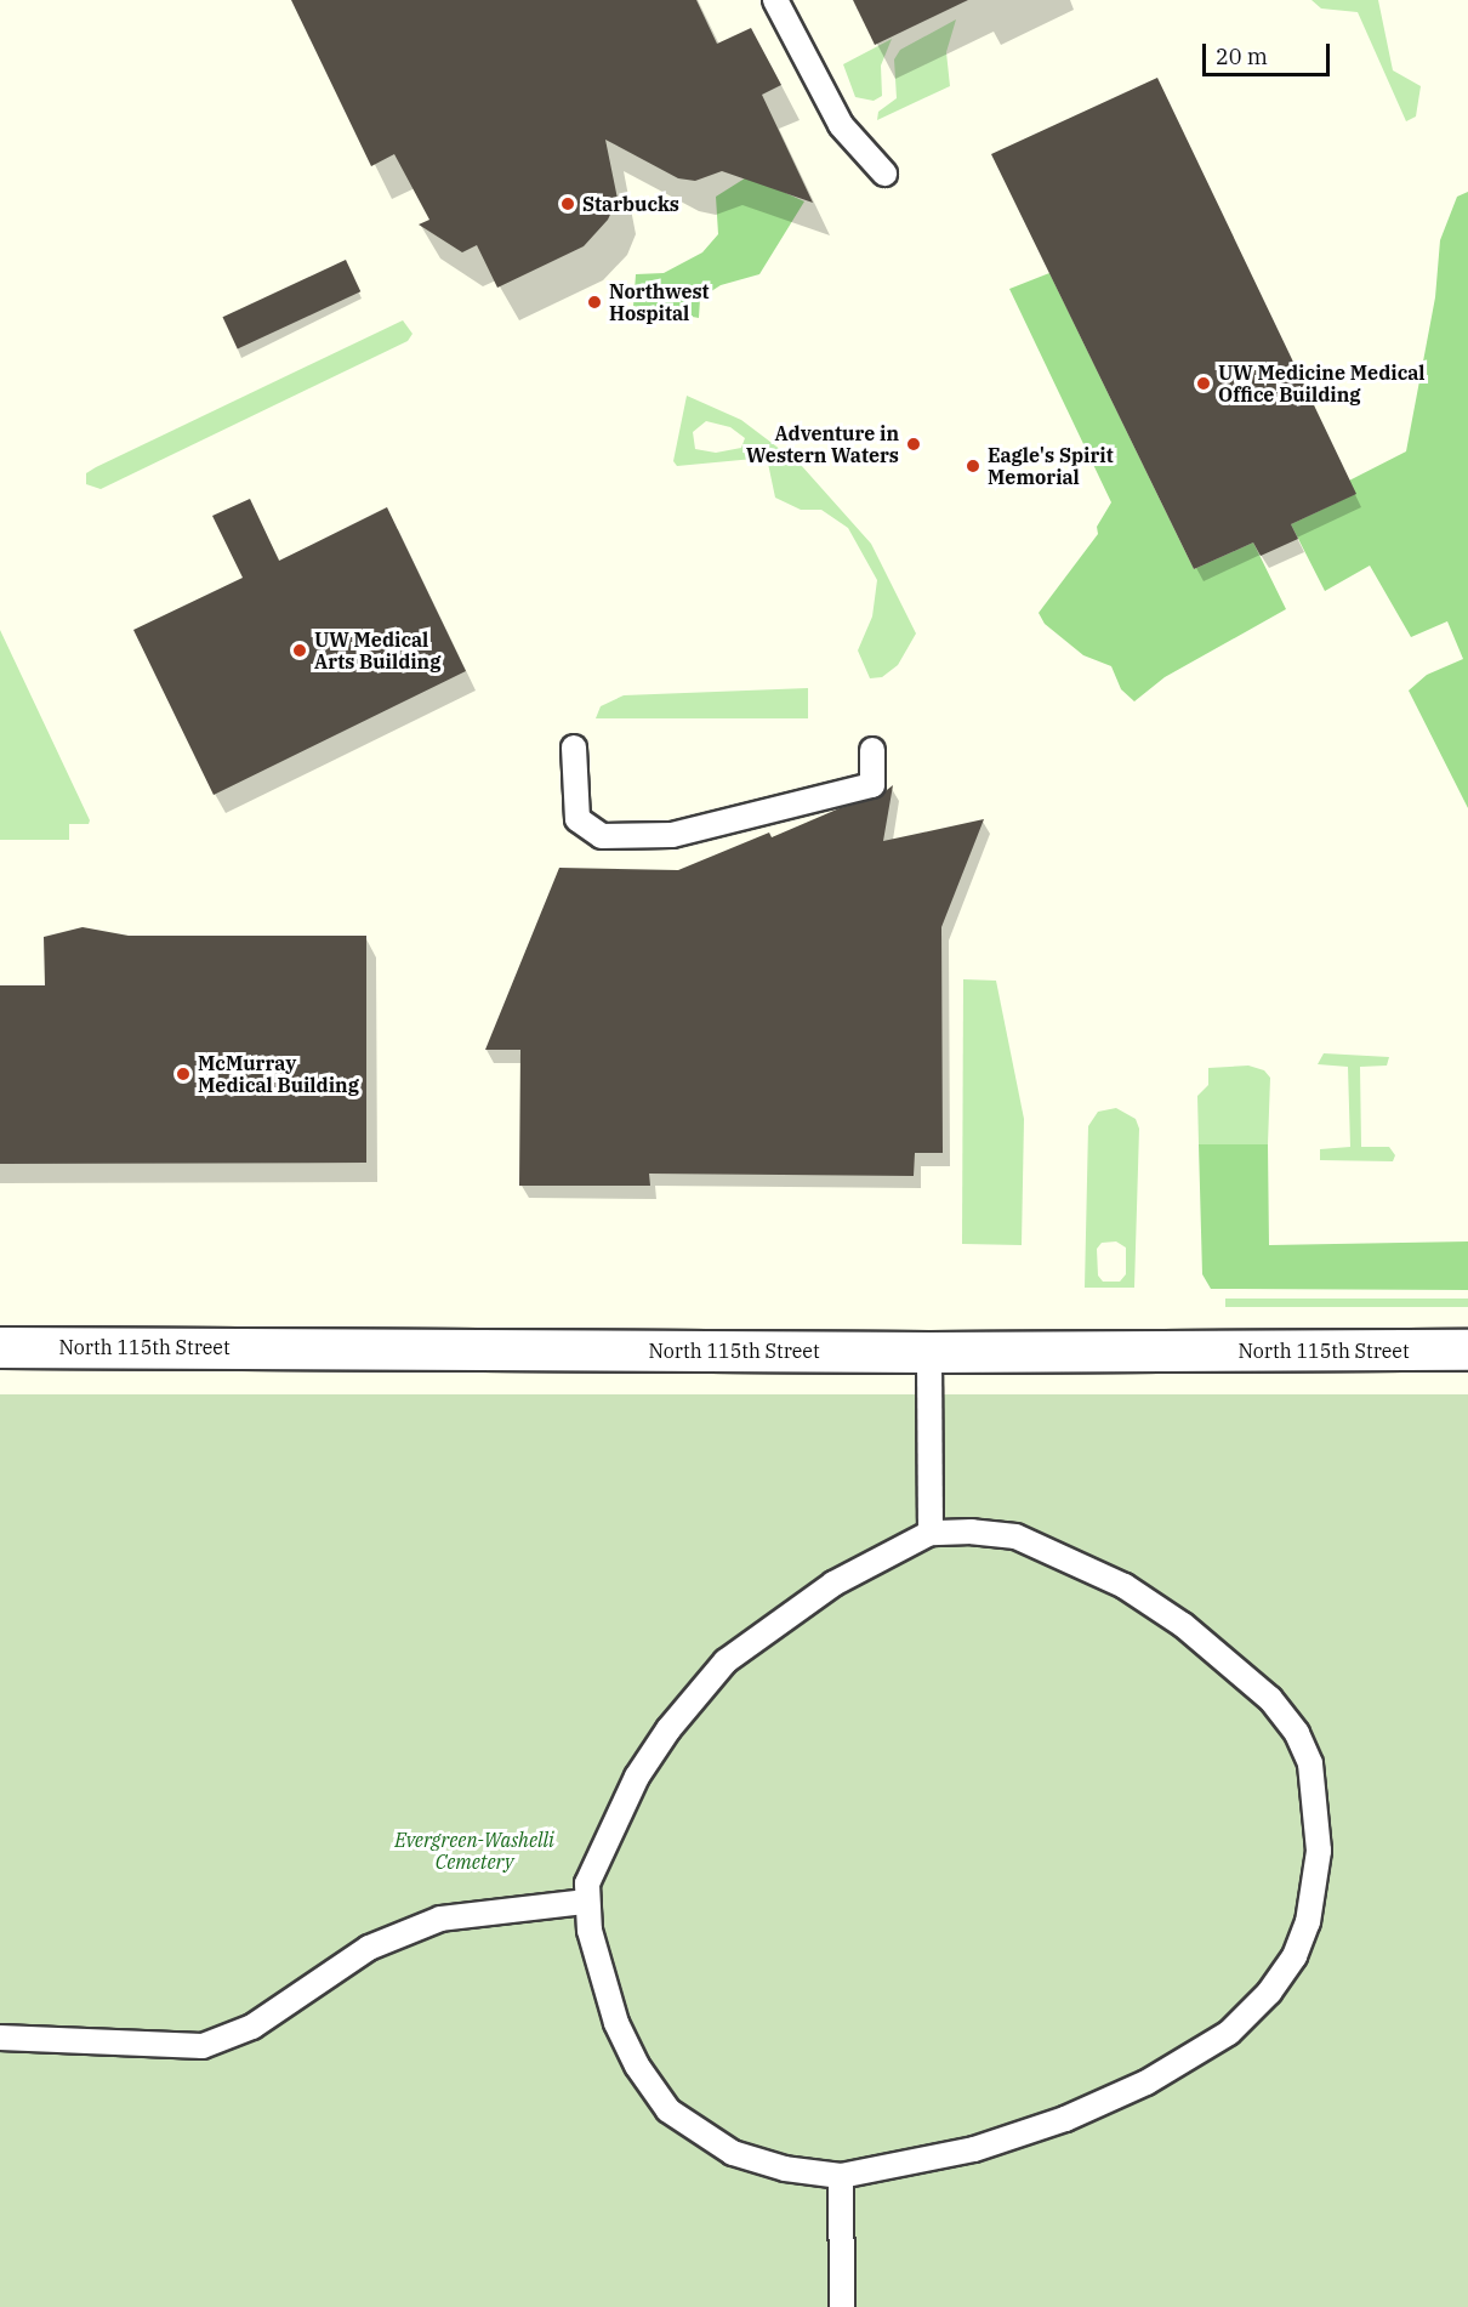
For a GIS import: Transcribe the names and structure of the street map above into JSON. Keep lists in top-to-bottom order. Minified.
{"streets":{"street":["North 115th Street"]},"parks":["Evergreen-Washelli Cemetery"],"places":["Starbucks","Northwest Hospital","UW Medicine Medical Office Building","Adventure in Western Waters","Eagle's Spirit Memorial","UW Medical Arts Building","McMurray Medical Building"],"scale_bar":"20 m"}
